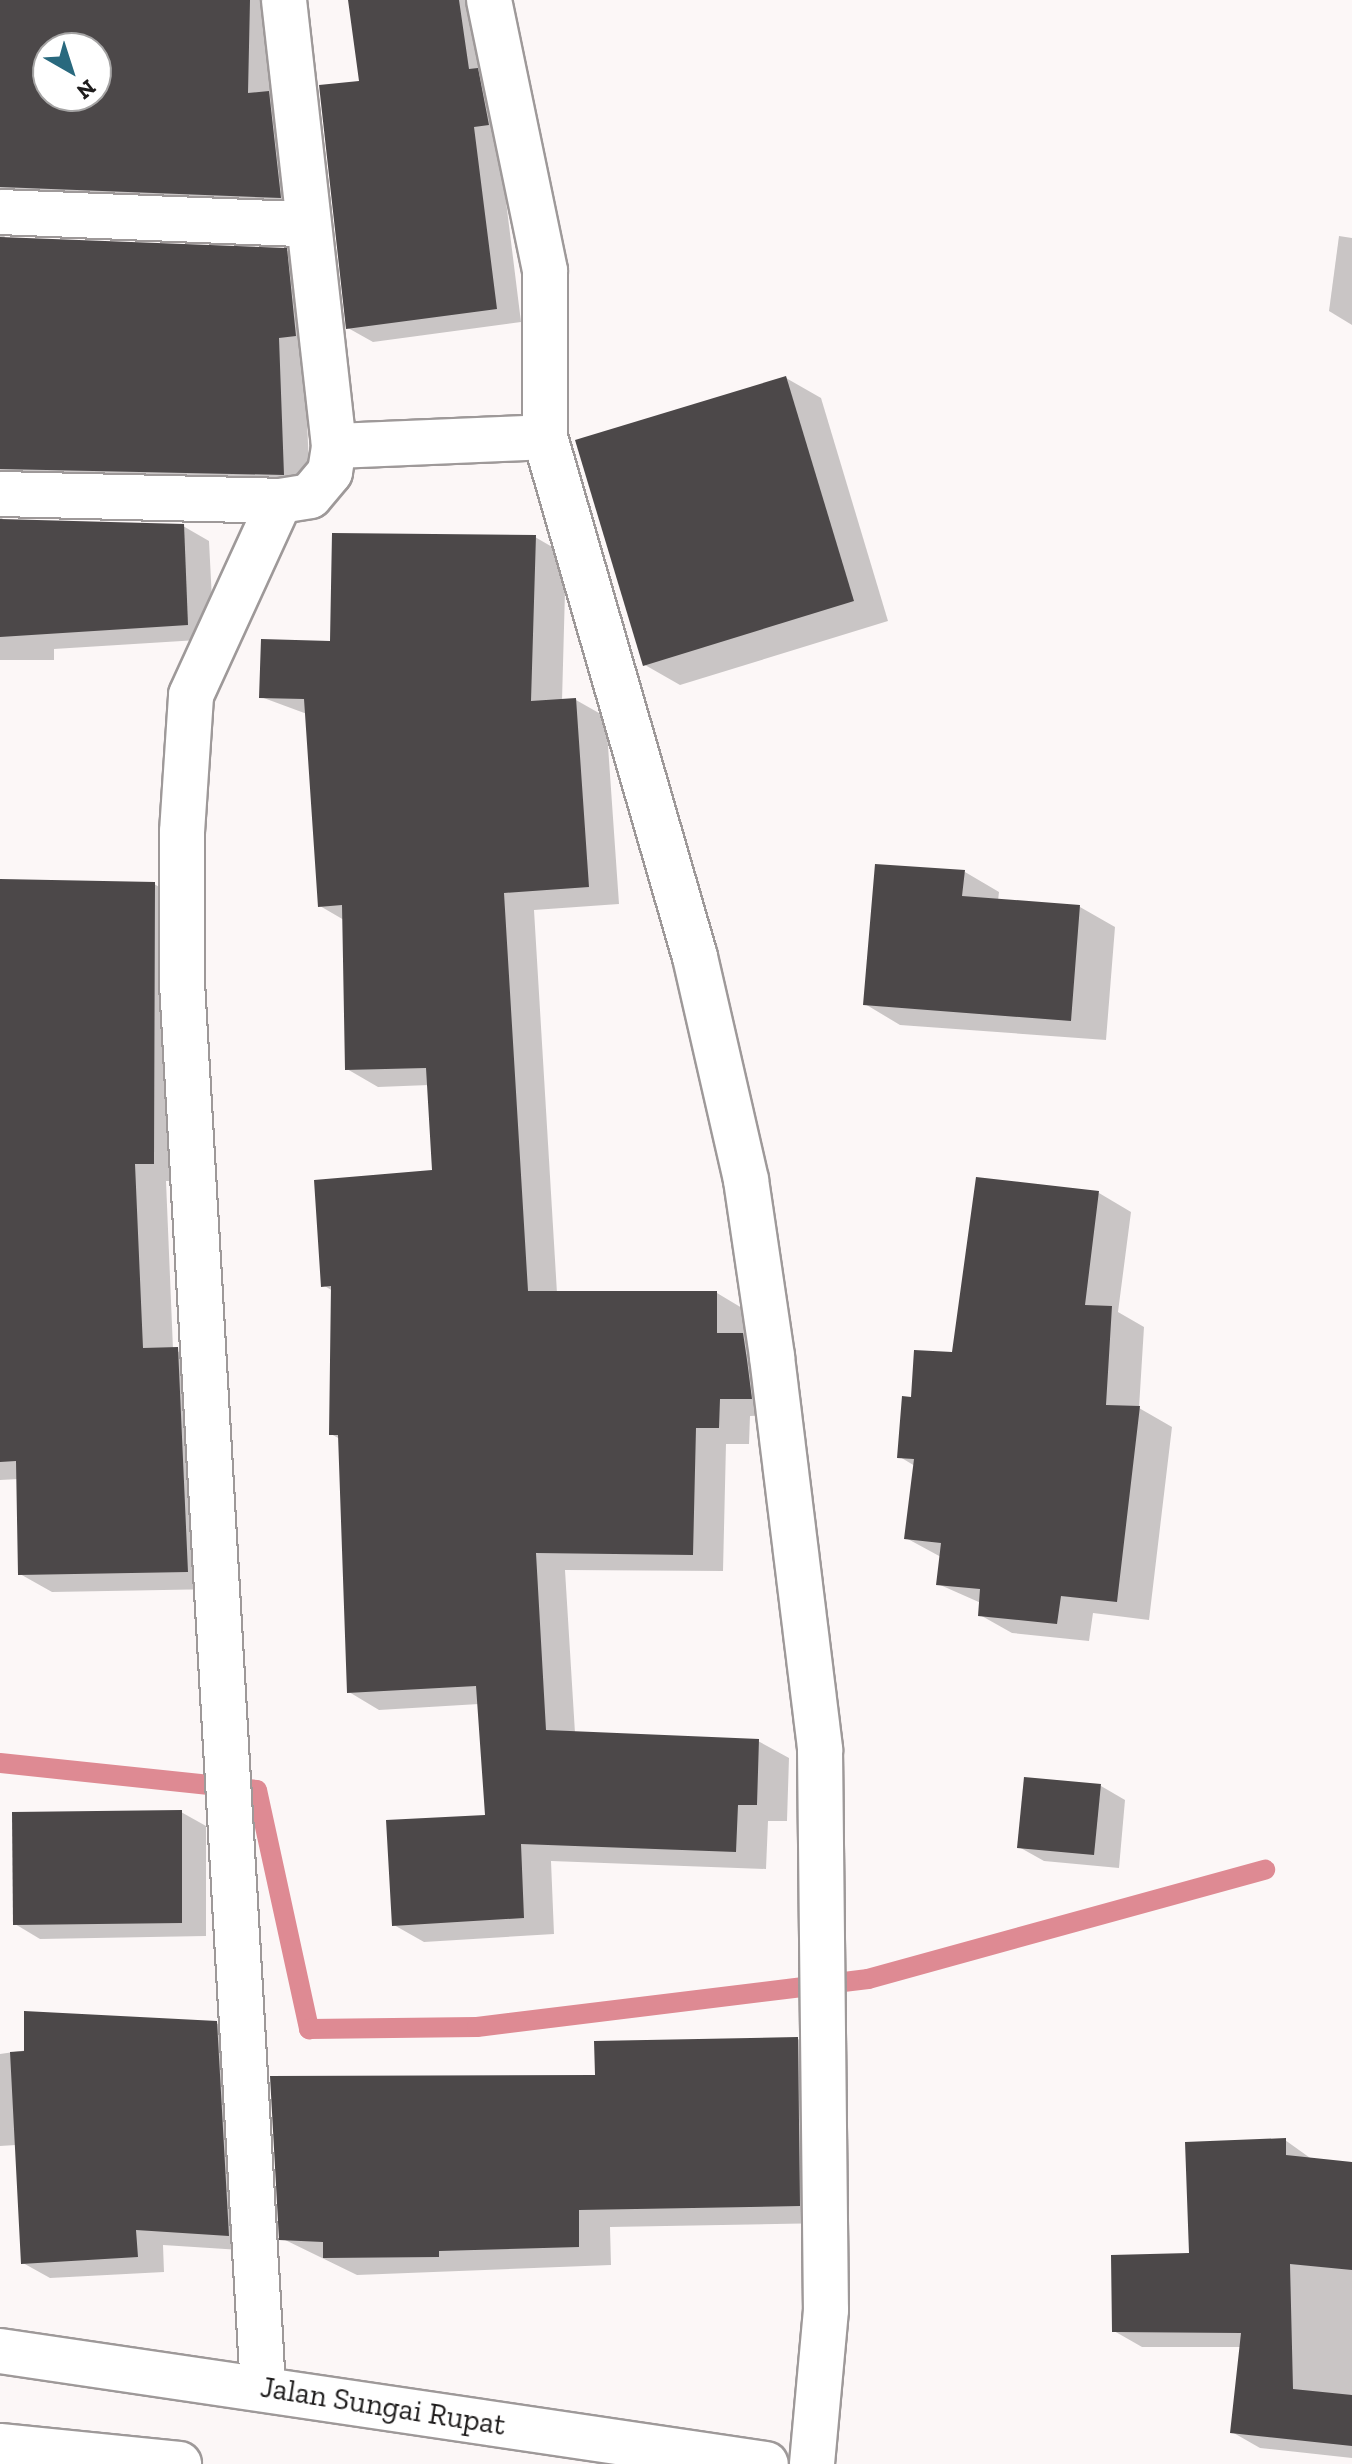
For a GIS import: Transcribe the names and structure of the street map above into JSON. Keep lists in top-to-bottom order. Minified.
{"streets":{"street":["Jalan Sungai Rupat"]},"north":"bottom right"}
